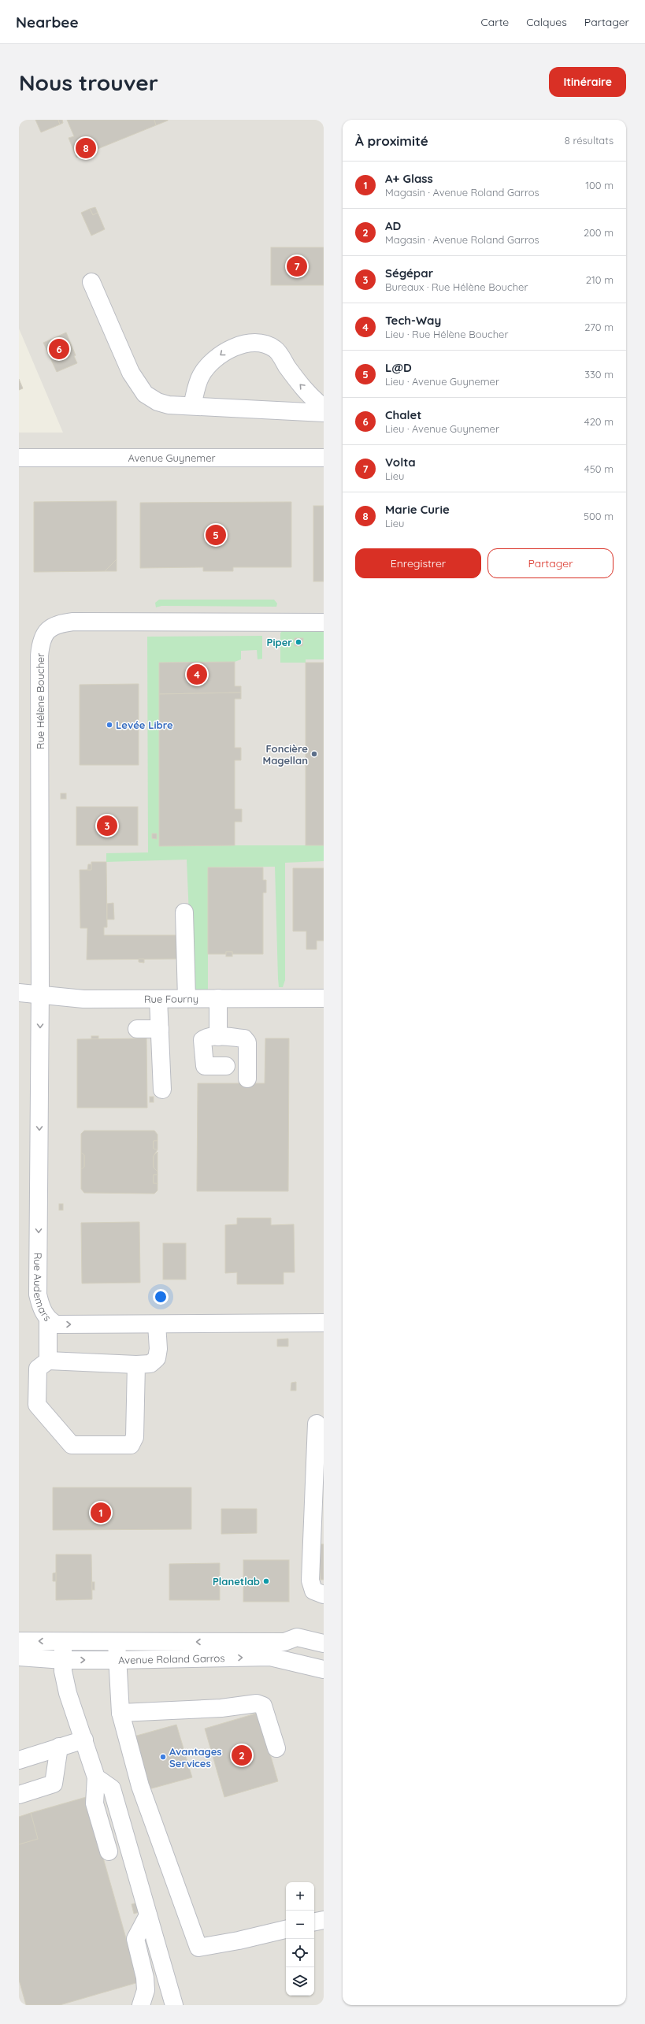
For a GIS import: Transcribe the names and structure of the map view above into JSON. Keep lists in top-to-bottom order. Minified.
{"streets":{"street":["Avenue Guynemer","Rue Hélène Boucher","Rue Fourny","Rue Audemars","Avenue Roland Garros"]},"crossings":[["Rue Hélène Boucher","Rue Fourny"],["Rue Hélène Boucher","Rue Audemars"],["Rue Fourny","Rue Audemars"]],"places":["Piper","Levée Libre","Foncière Magellan","Planetlab","Avantages Services"],"page":{"header":"Nearbee","nav":["Carte","Calques","Partager"],"buttons":["Itinéraire",["Enregistrer","Partager"]],"title":"Nous trouver","heading":["À proximité","8 résultats"],"pins":["8","7","6","5","4","3","1","2"],"list":[{"mark":"1","name":"A+ Glass","note":"Magasin · Avenue Roland Garros","value":"100 m"},{"mark":"2","name":"AD","note":"Magasin · Avenue Roland Garros","value":"200 m"},{"mark":"3","name":"Ségépar","note":"Bureaux · Rue Hélène Boucher","value":"210 m"},{"mark":"4","name":"Tech-Way","note":"Lieu · Rue Hélène Boucher","value":"270 m"},{"mark":"5","name":"L@D","note":"Lieu · Avenue Guynemer","value":"330 m"},{"mark":"6","name":"Chalet","note":"Lieu · Avenue Guynemer","value":"420 m"},{"mark":"7","name":"Volta","note":"Lieu","value":"450 m"},{"mark":"8","name":"Marie Curie","note":"Lieu","value":"500 m"}],"map_buttons":["+","−"]}}
